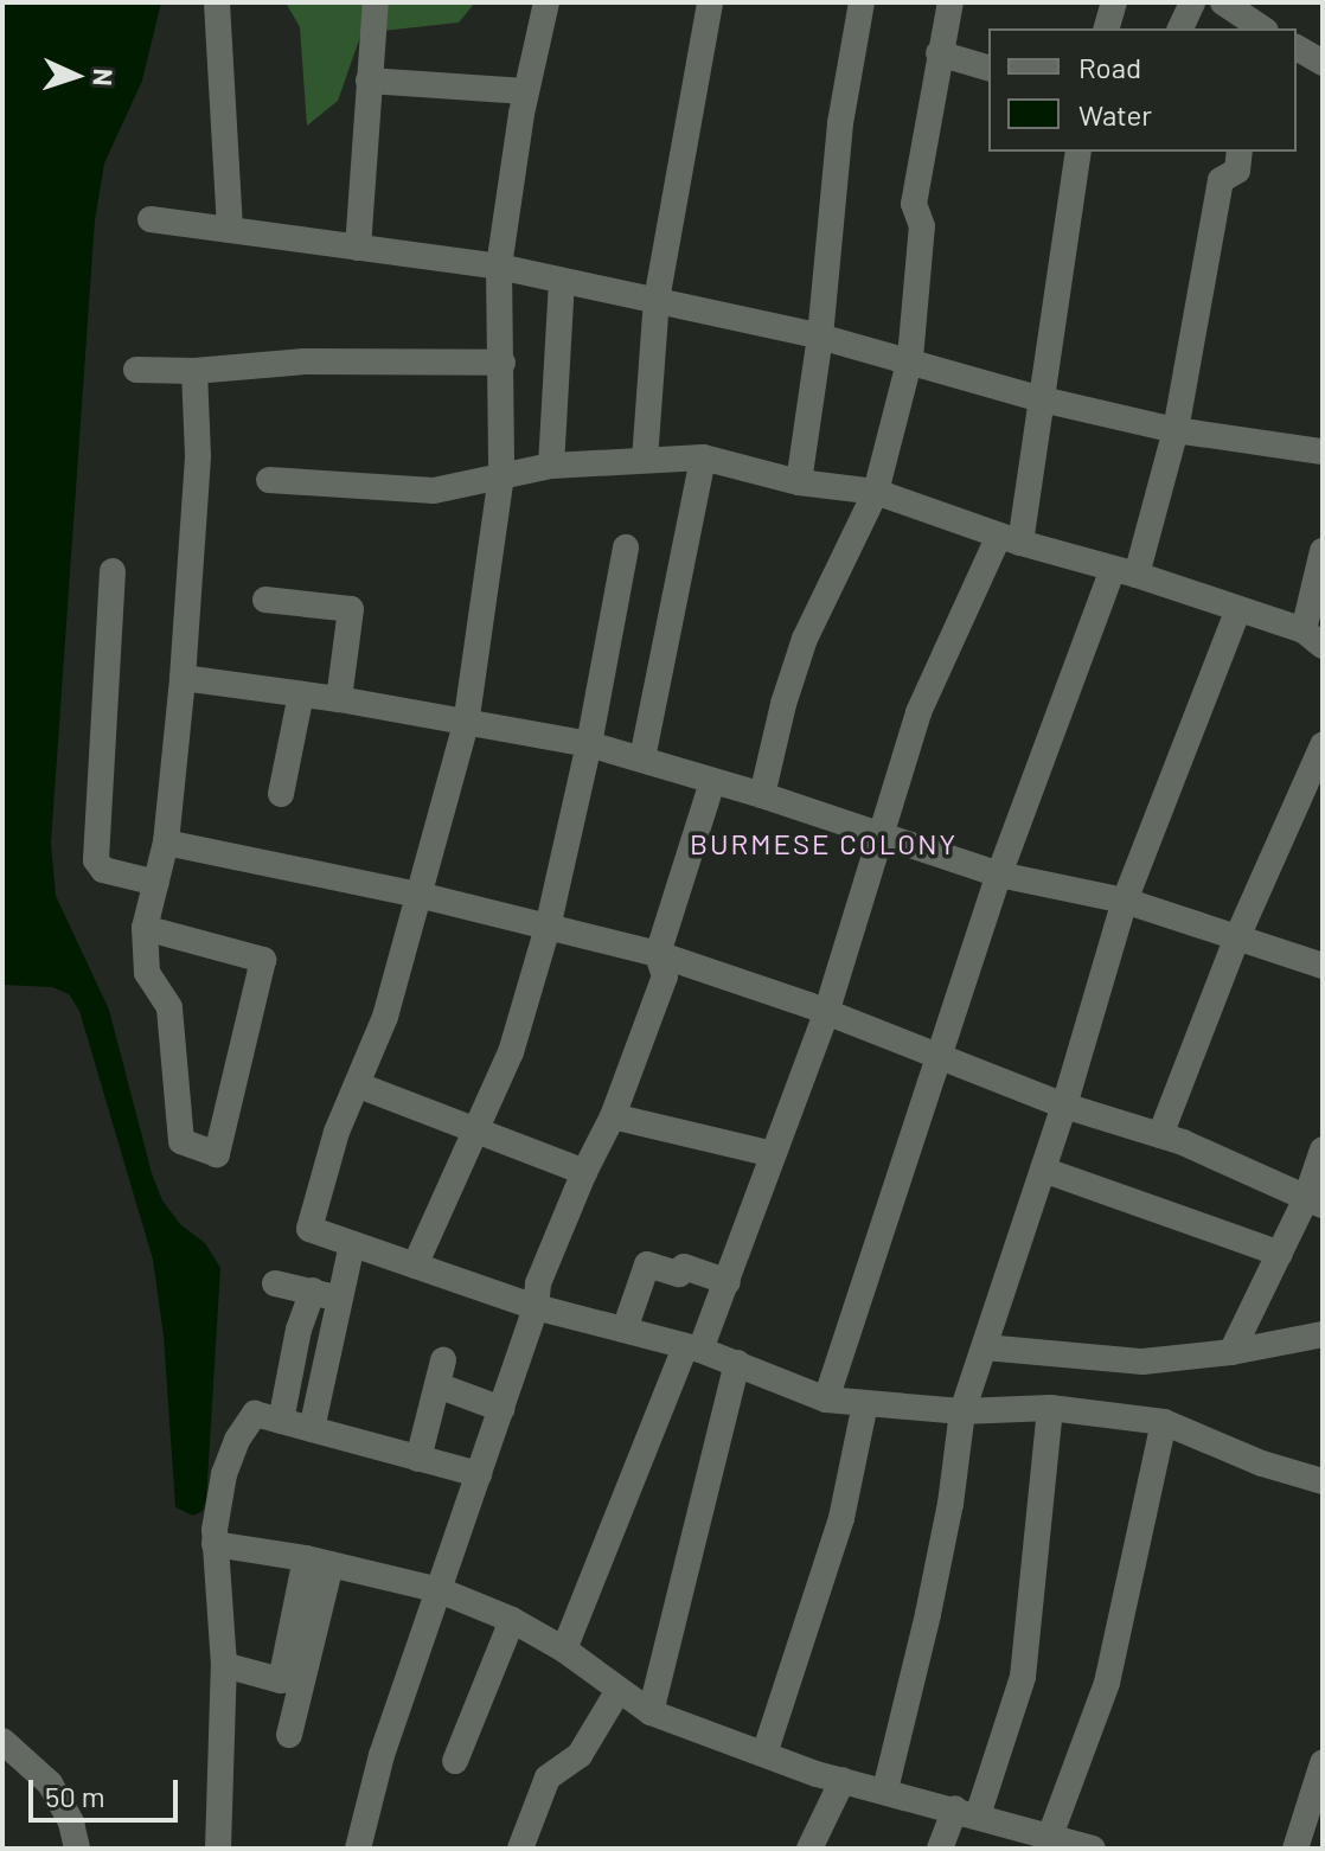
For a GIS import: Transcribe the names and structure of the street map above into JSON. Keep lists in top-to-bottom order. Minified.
{"districts":["BURMESE COLONY"],"legend":["Road","Water"],"scale_bar":"50 m","north":"right"}
